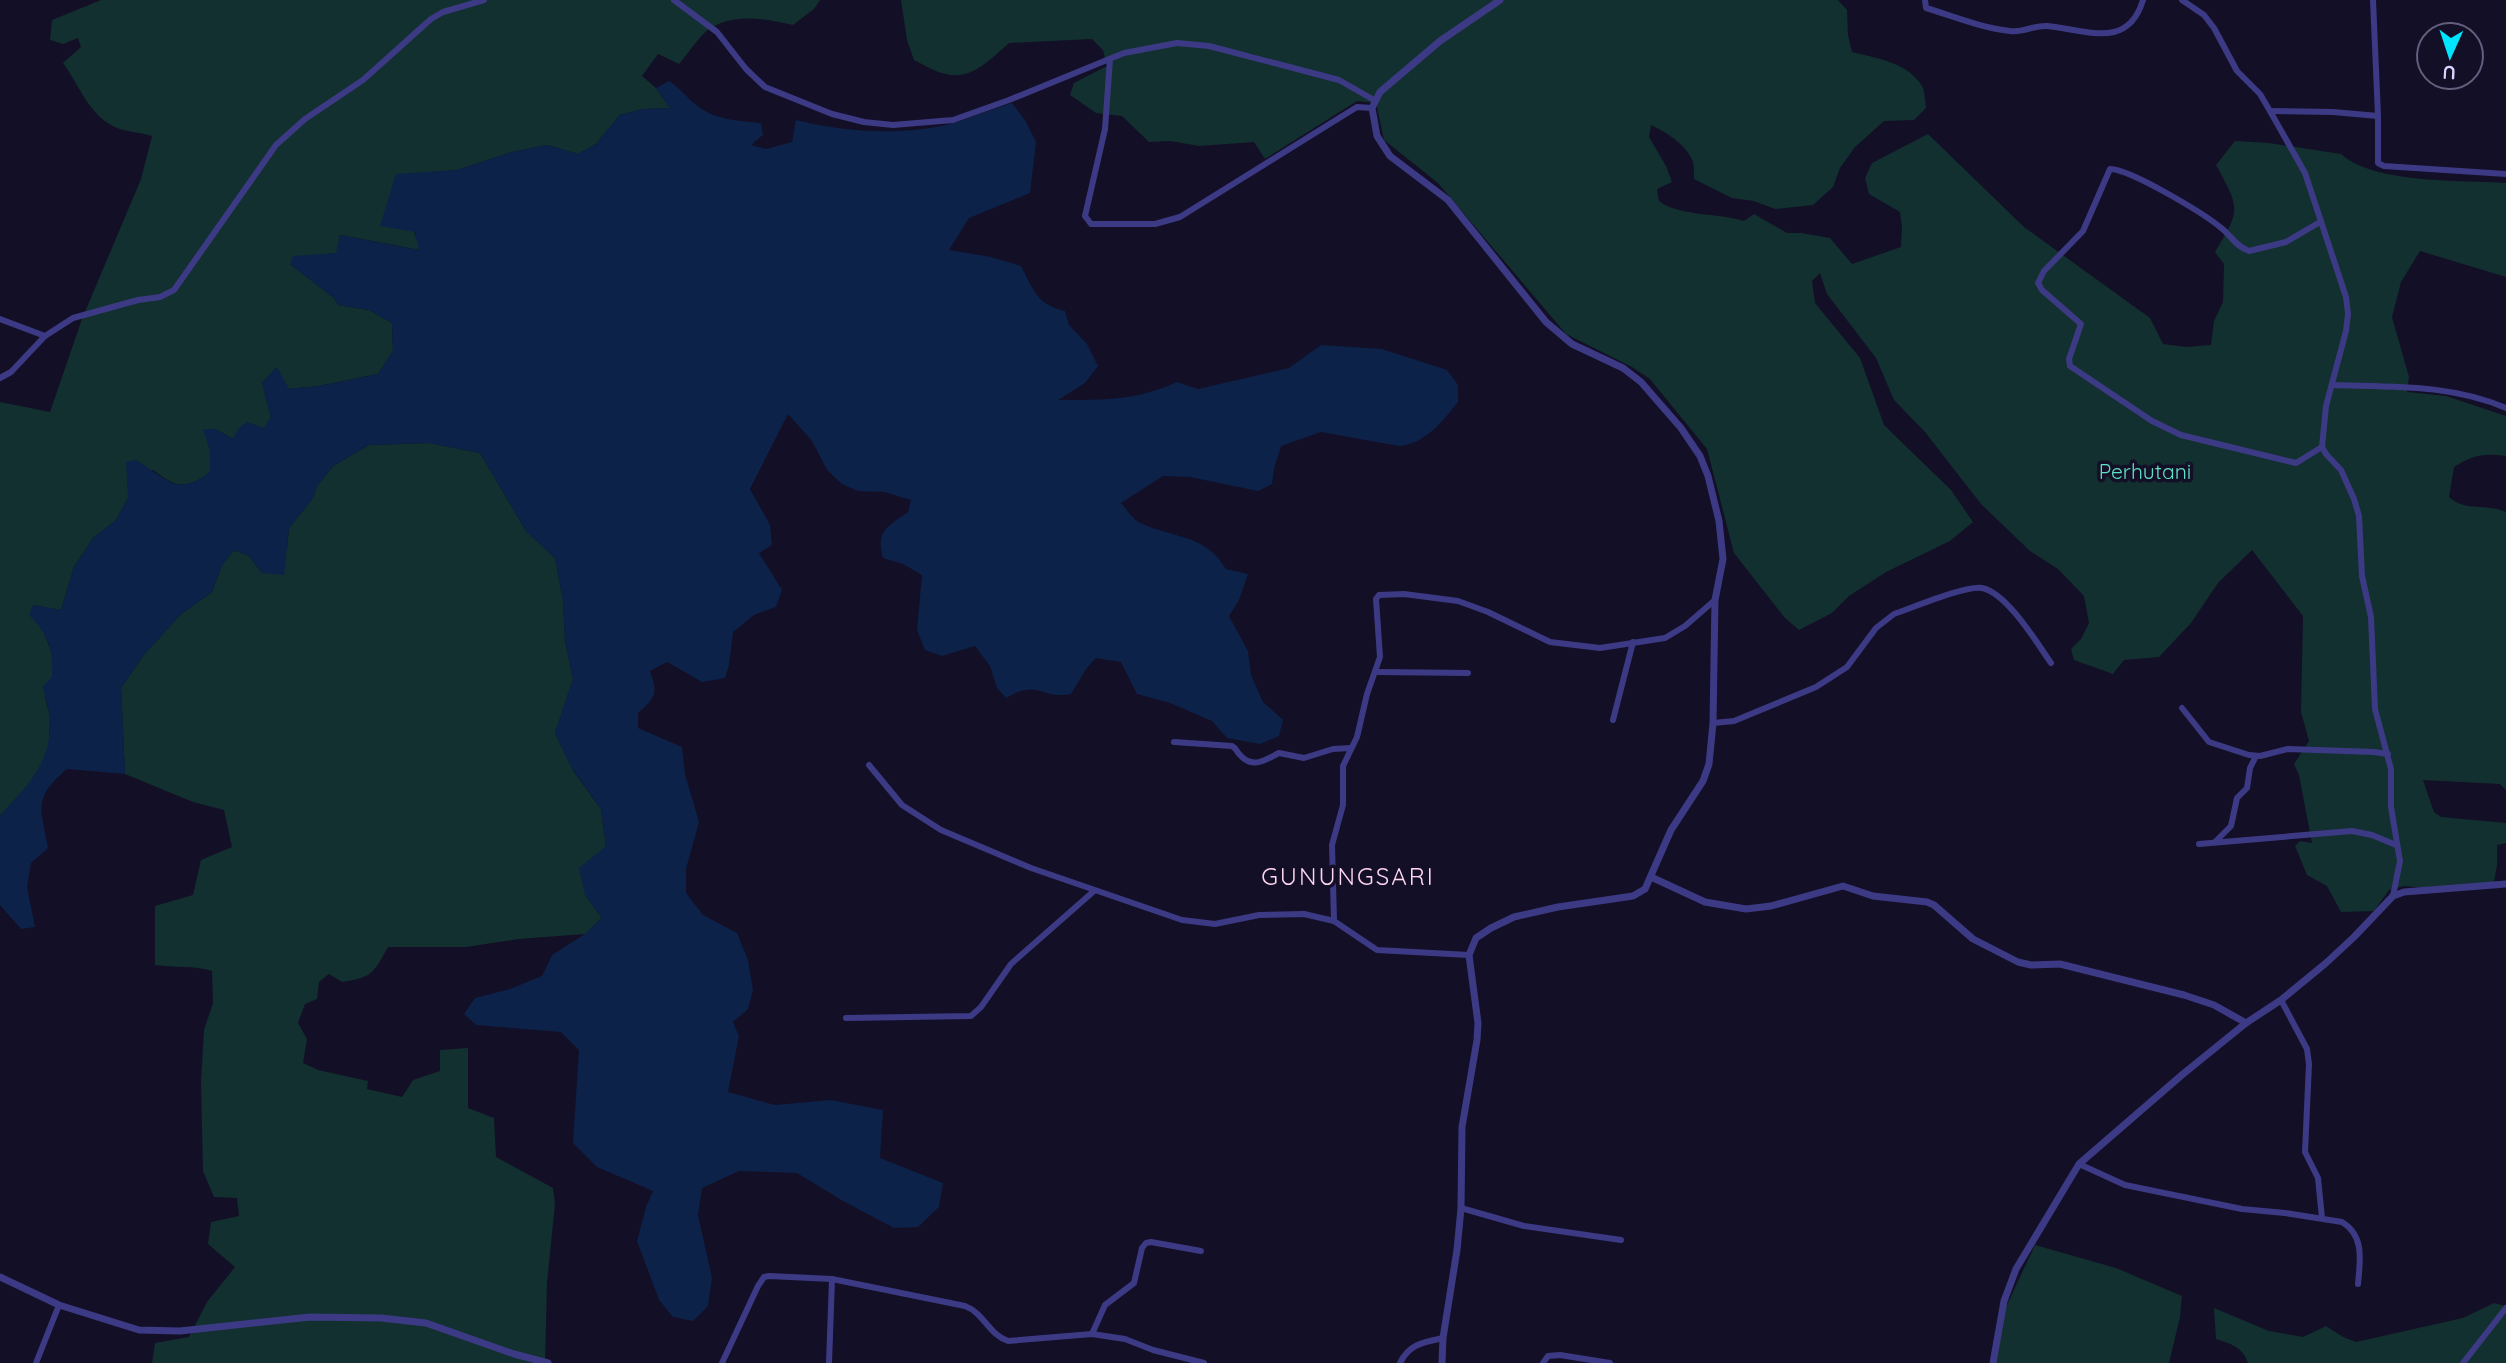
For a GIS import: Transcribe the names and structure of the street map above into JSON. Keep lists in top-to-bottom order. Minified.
{"districts":["GUNUNGSARI"],"parks":["Perhutani"],"north":"bottom"}
